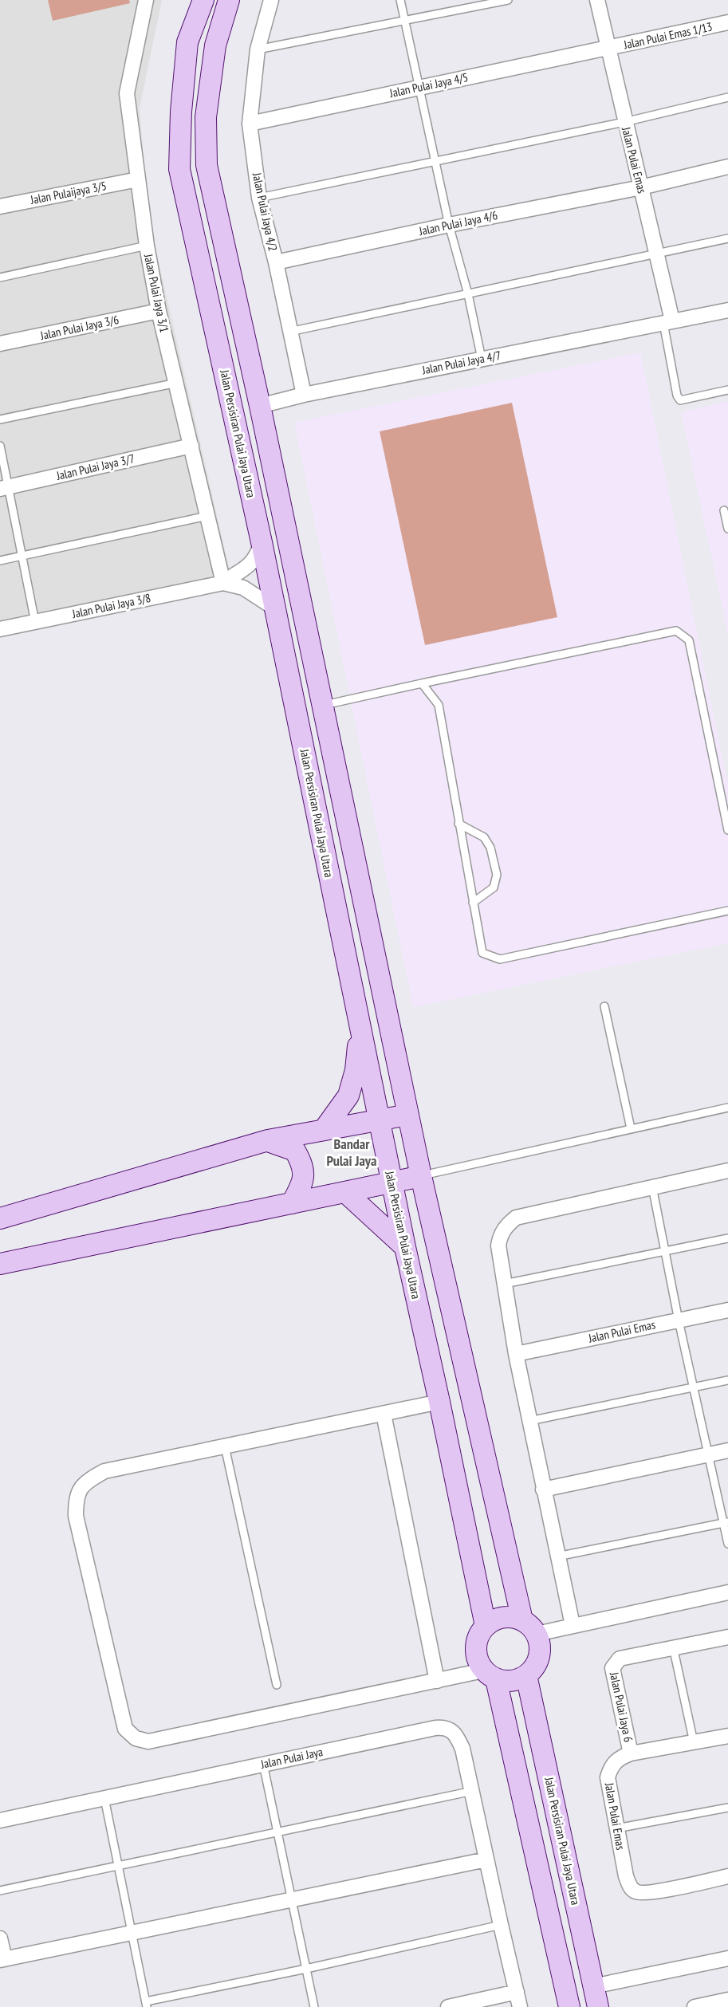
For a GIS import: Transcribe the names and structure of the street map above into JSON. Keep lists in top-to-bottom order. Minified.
{"streets":{"main road":["Jalan Persisiran Pulai Jaya Utara"],"street":["Jalan Pulai Emas 1/13","Jalan Pulai Jaya 4/5","Jalan Pulai Emas","Jalan Pulaijaya 3/5","Jalan Pulai Jaya 4/2","Jalan Pulai Jaya 4/6","Jalan Pulai Jaya 3/1","Jalan Pulai Jaya 3/6","Jalan Pulai Jaya 4/7","Jalan Pulai Jaya 3/7","Jalan Pulai Jaya 3/8","Jalan Pulai Jaya 6","Jalan Pulai Jaya"]},"crossings":[["Jalan Pulai Emas 1/13","Jalan Pulai Jaya 4/5"],["Jalan Pulai Emas 1/13","Jalan Pulai Emas"],["Jalan Pulai Jaya 4/5","Jalan Pulai Emas"],["Jalan Pulai Jaya 4/5","Jalan Pulai Jaya 4/2"],["Jalan Pulai Emas","Jalan Pulai Jaya 4/6"],["Jalan Pulai Emas","Jalan Pulai Jaya 4/7"],["Jalan Pulai Emas","Jalan Pulai Jaya 6"],["Jalan Pulaijaya 3/5","Jalan Pulai Jaya 3/1"],["Jalan Pulai Jaya 4/2","Jalan Pulai Jaya 4/6"],["Jalan Pulai Jaya 4/2","Jalan Pulai Jaya 4/7"],["Jalan Pulai Jaya 3/1","Jalan Pulai Jaya 3/6"],["Jalan Pulai Jaya 3/1","Jalan Pulai Jaya 3/7"],["Jalan Pulai Jaya 3/1","Jalan Pulai Jaya 3/8"]],"districts":["Bandar Pulai Jaya"]}
